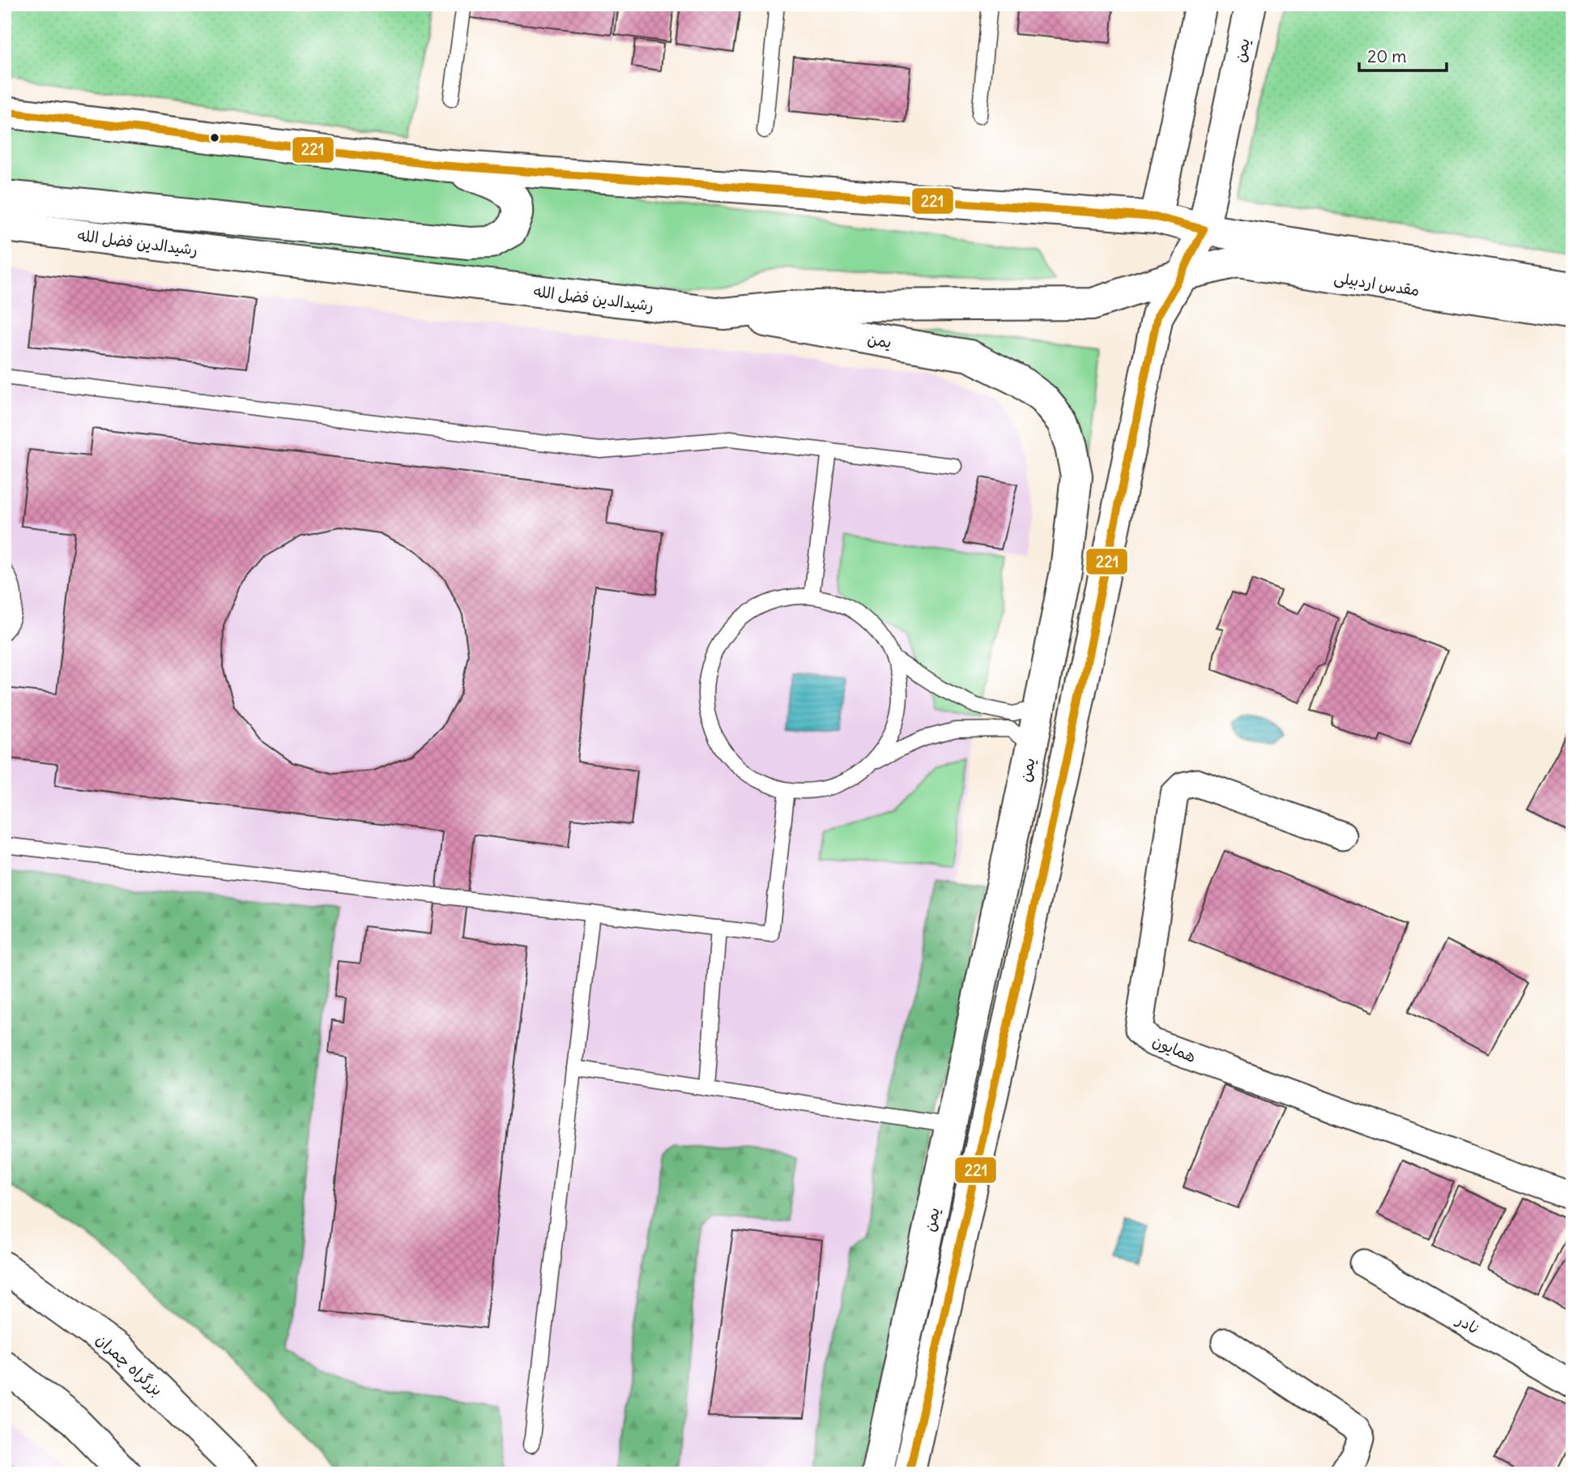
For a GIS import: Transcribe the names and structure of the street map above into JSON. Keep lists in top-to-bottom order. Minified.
{"streets":{"main road":["یمن","رشیدالدین فضل الله","مقدس اردبیلی","بزرگراه چمران"],"street":["همایون","نادر"]},"crossings":[["یمن","رشیدالدین فضل الله"],["یمن","مقدس اردبیلی"],["رشیدالدین فضل الله","مقدس اردبیلی"]],"lines":["transit line 221"],"scale_bar":"20 m"}
